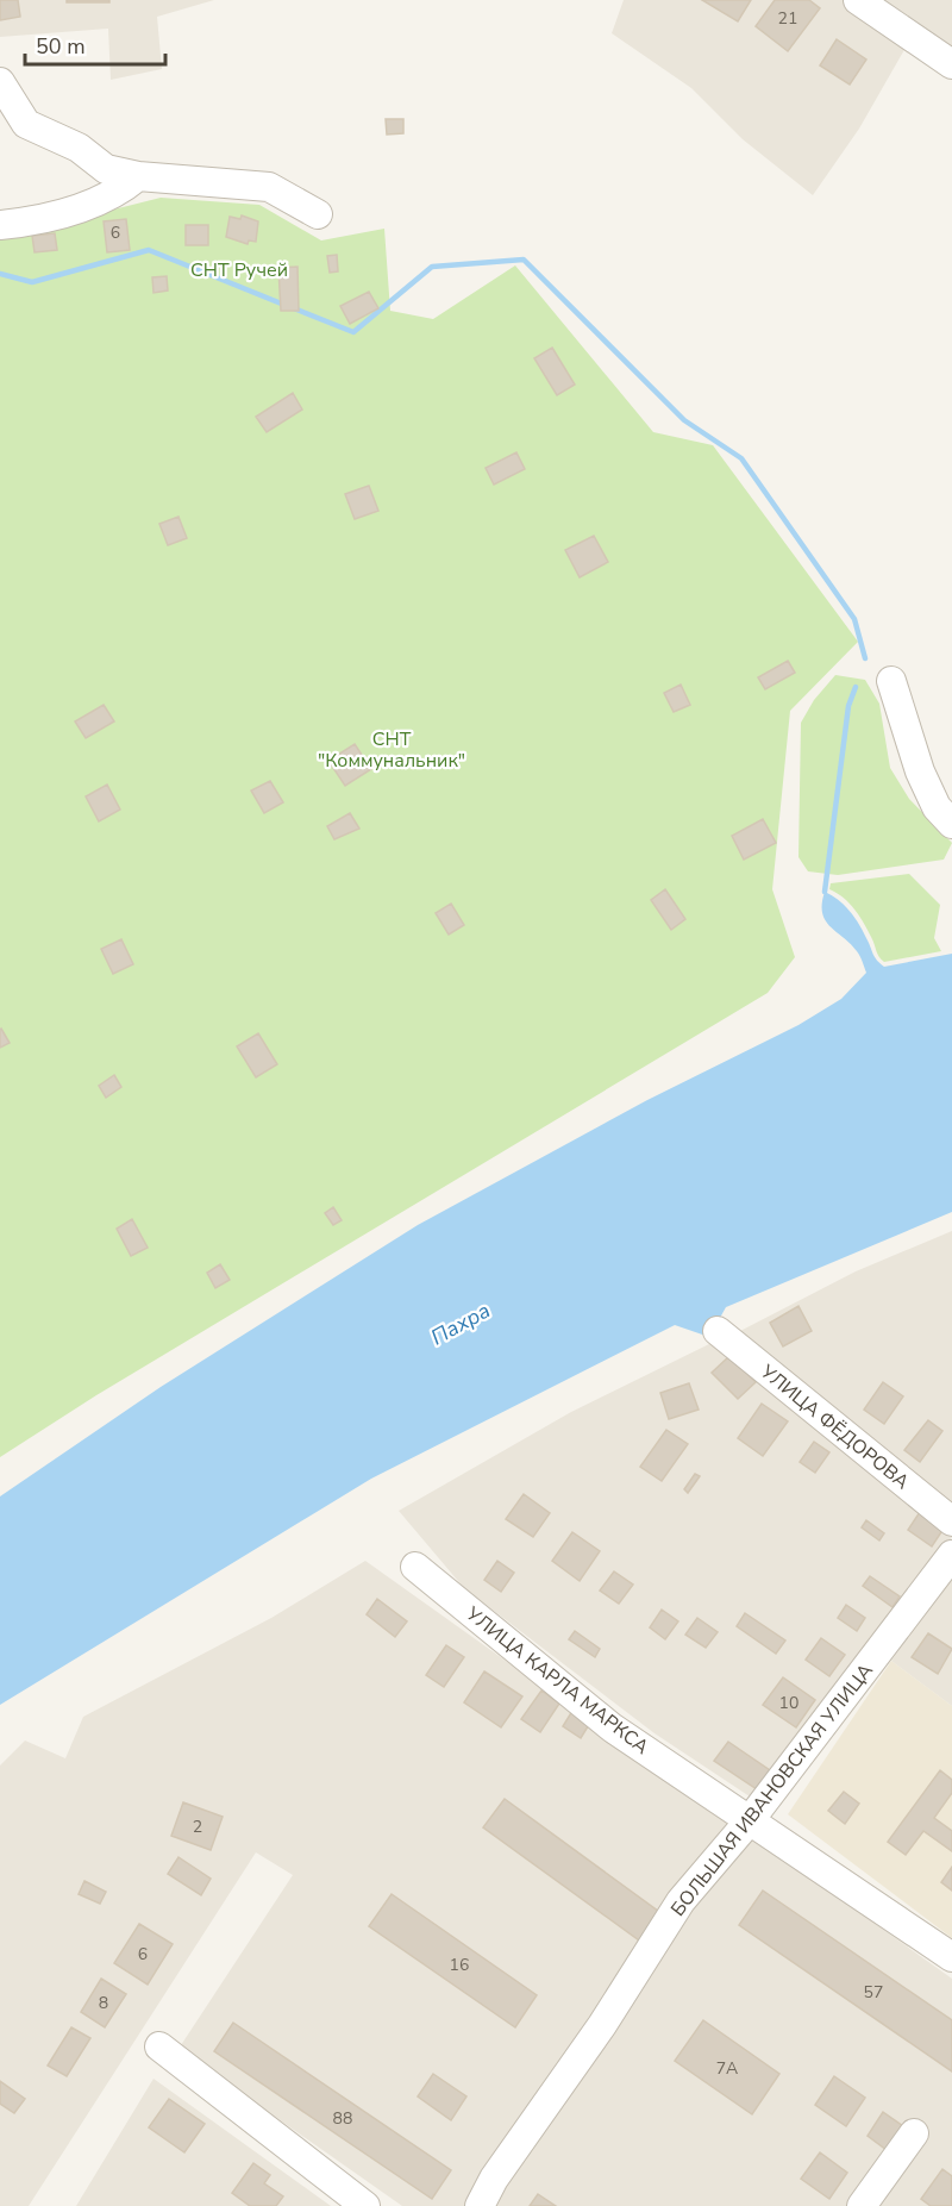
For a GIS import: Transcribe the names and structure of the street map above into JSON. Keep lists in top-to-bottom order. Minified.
{"streets":{"street":["УЛИЦА ФЁДОРОВА","УЛИЦА КАРЛА МАРКСА","БОЛЬШАЯ ИВАНОВСКАЯ УЛИЦА"]},"crossings":[["УЛИЦА КАРЛА МАРКСА","БОЛЬШАЯ ИВАНОВСКАЯ УЛИЦА"]],"water":["Пахра"],"parks":["СНТ Ручей","СНТ \"Коммунальник\""],"house_numbers":["21","6","10","2","6","16","57","8","7А","88"],"scale_bar":"50 m"}
